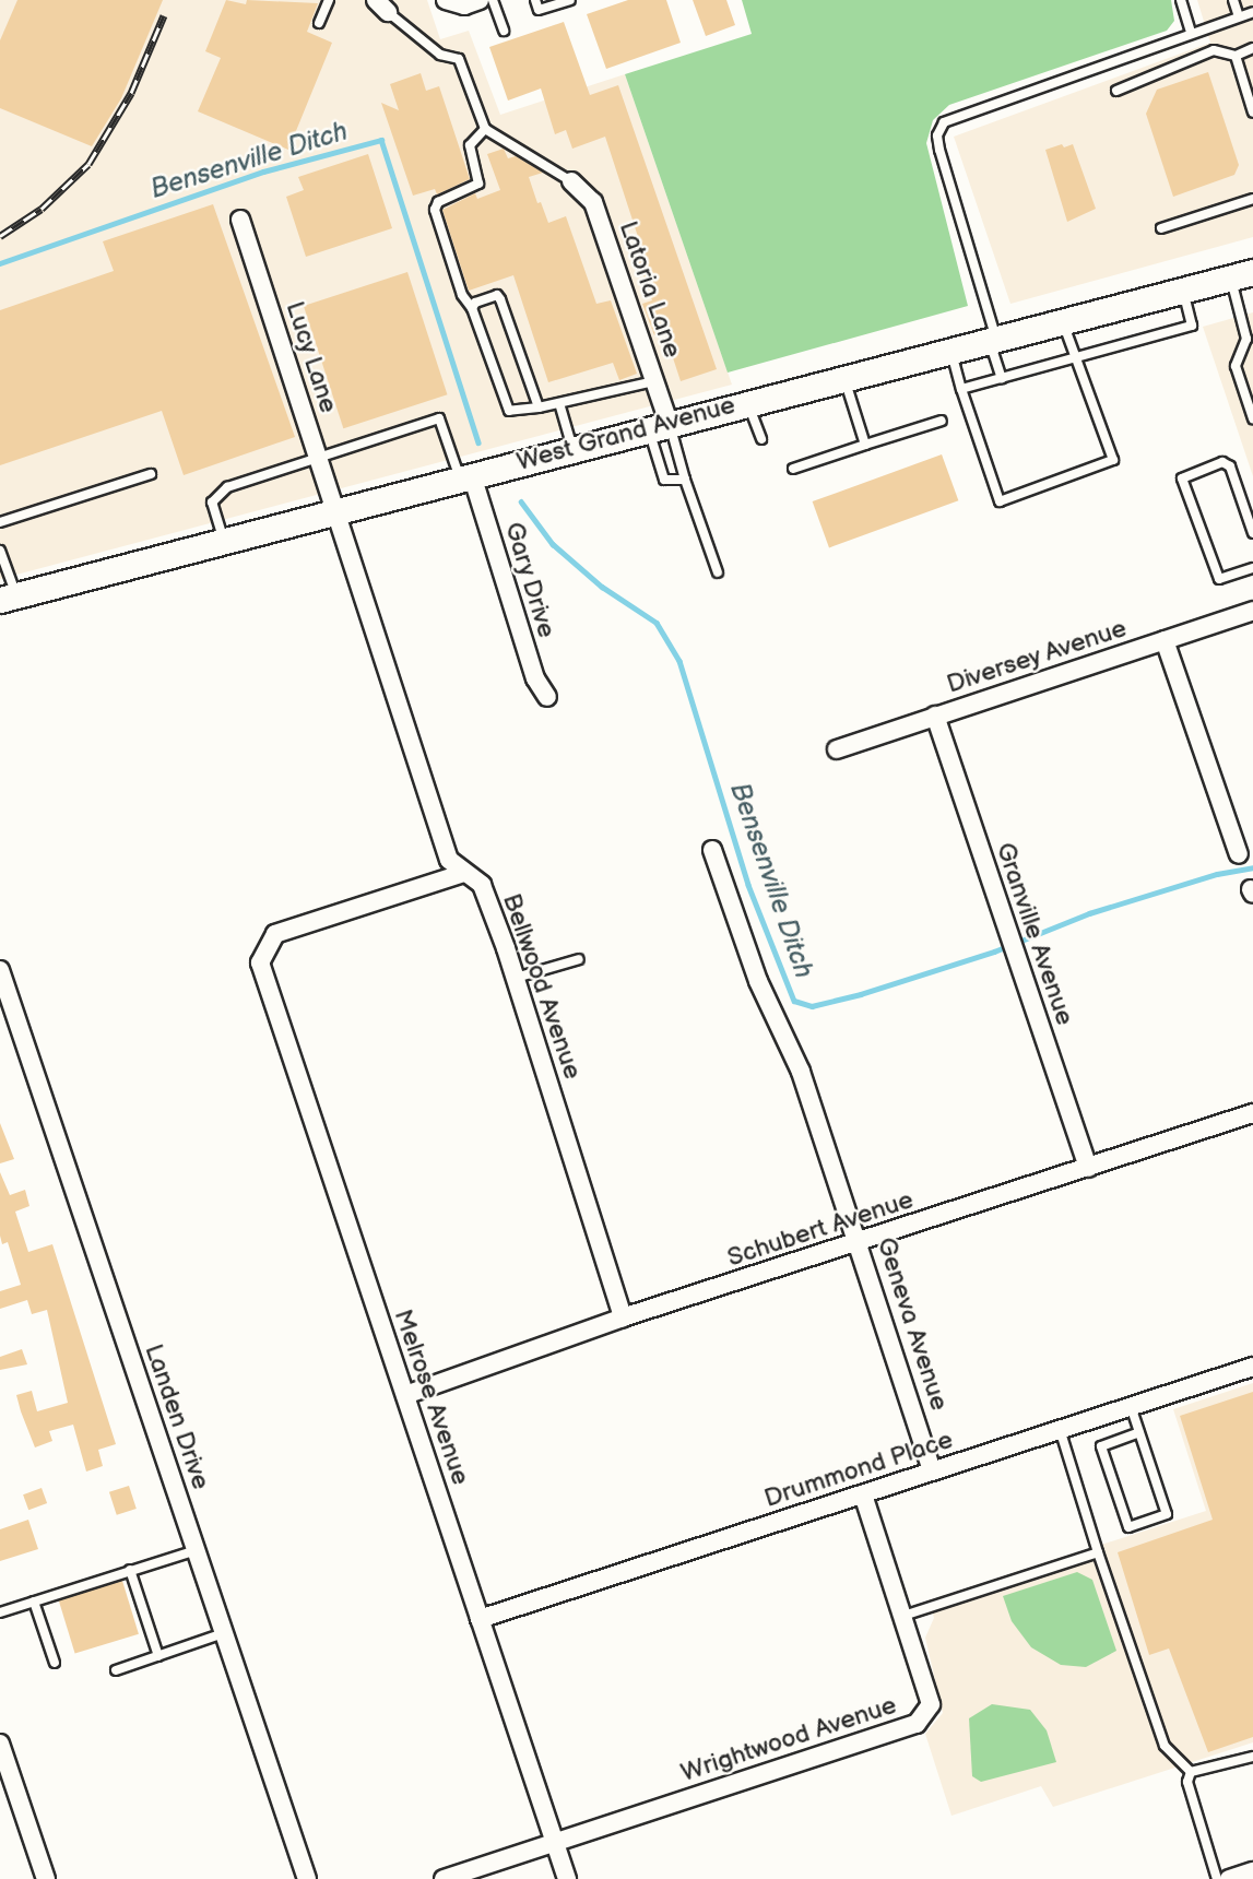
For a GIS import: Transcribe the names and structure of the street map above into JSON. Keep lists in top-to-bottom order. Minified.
{"streets":{"main road":["West Grand Avenue"],"street":["Latoria Lane","Lucy Lane","Gary Drive","Diversey Avenue","Granville Avenue","Bellwood Avenue","Schubert Avenue","Geneva Avenue","Melrose Avenue","Landen Drive","Drummond Place","Wrightwood Avenue"]},"crossings":[["Latoria Lane","West Grand Avenue"],["Lucy Lane","West Grand Avenue"],["Lucy Lane","Bellwood Avenue"],["West Grand Avenue","Gary Drive"],["West Grand Avenue","Bellwood Avenue"],["Diversey Avenue","Granville Avenue"],["Granville Avenue","Schubert Avenue"],["Bellwood Avenue","Schubert Avenue"],["Bellwood Avenue","Melrose Avenue"],["Schubert Avenue","Geneva Avenue"],["Schubert Avenue","Melrose Avenue"],["Geneva Avenue","Drummond Place"],["Melrose Avenue","Drummond Place"],["Melrose Avenue","Wrightwood Avenue"],["Drummond Place","Wrightwood Avenue"]],"water":["Bensenville Ditch"]}
